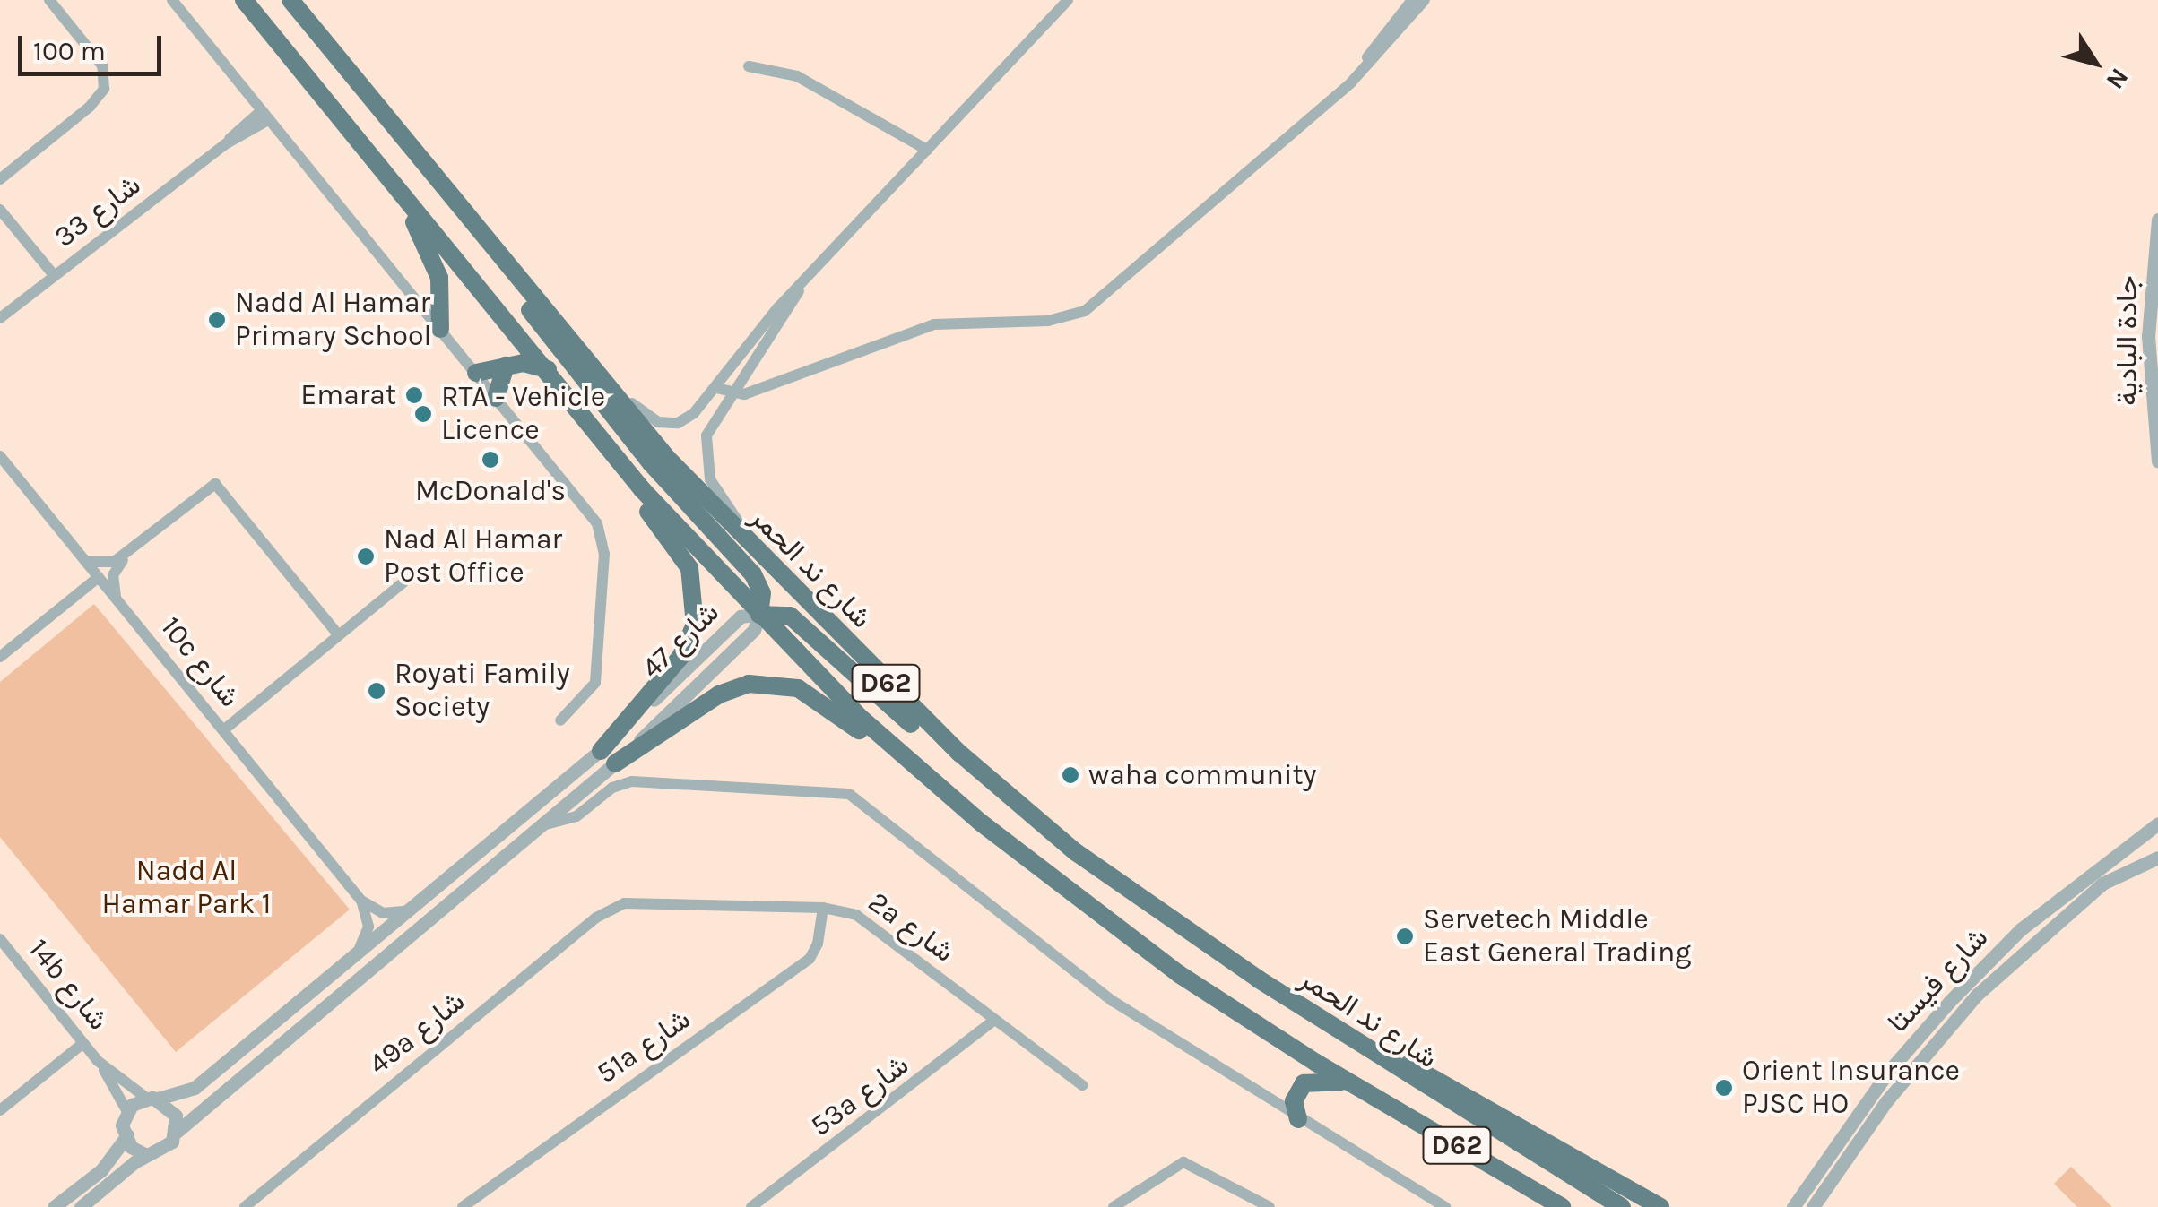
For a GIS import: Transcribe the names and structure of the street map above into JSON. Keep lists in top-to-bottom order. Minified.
{"streets":{"main road":["شارع ند الحمر","D62"],"street":["شارع 33","جادة البادية","شارع 47","10c شارع","2a شارع","شارع فيستا","14b شارع","49a شارع","51a شارع","53a شارع"]},"crossings":[["شارع ند الحمر","شارع 47"],["شارع 47","14b شارع"],["2a شارع","49a شارع"],["2a شارع","51a شارع"],["2a شارع","53a شارع"]],"parks":["Nadd Al Hamar Park 1"],"places":["Nadd Al Hamar Primary School","Emarat","RTA - Vehicle Licence","McDonald's","Nad Al Hamar Post Office","Royati Family Society","waha community","Servetech Middle East General Trading","Orient Insurance PJSC HO"],"scale_bar":"100 m","north":"bottom right"}
